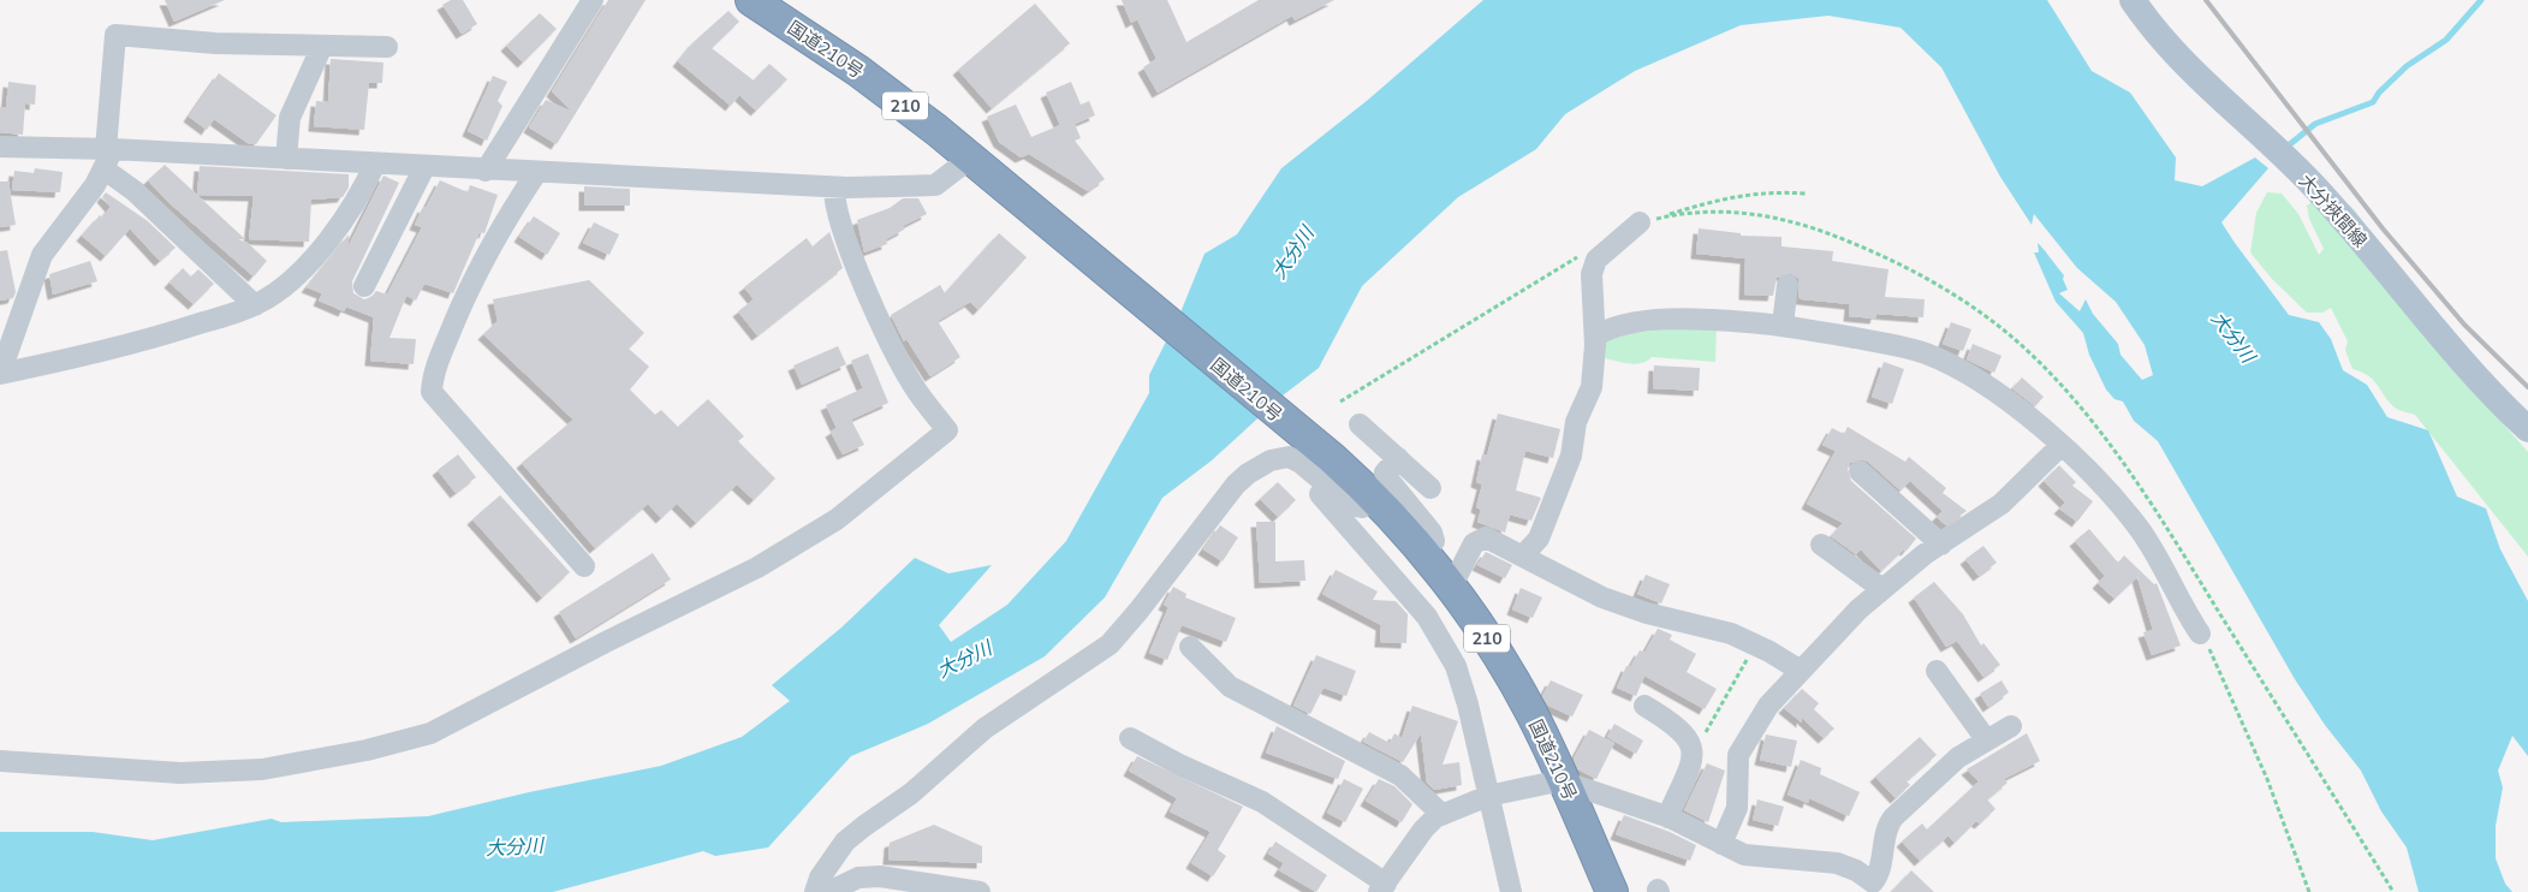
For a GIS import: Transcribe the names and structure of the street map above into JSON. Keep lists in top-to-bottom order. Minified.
{"streets":{"highway":["国道210号","210"],"main road":["大分挾間線"]},"water":["大分川"]}
